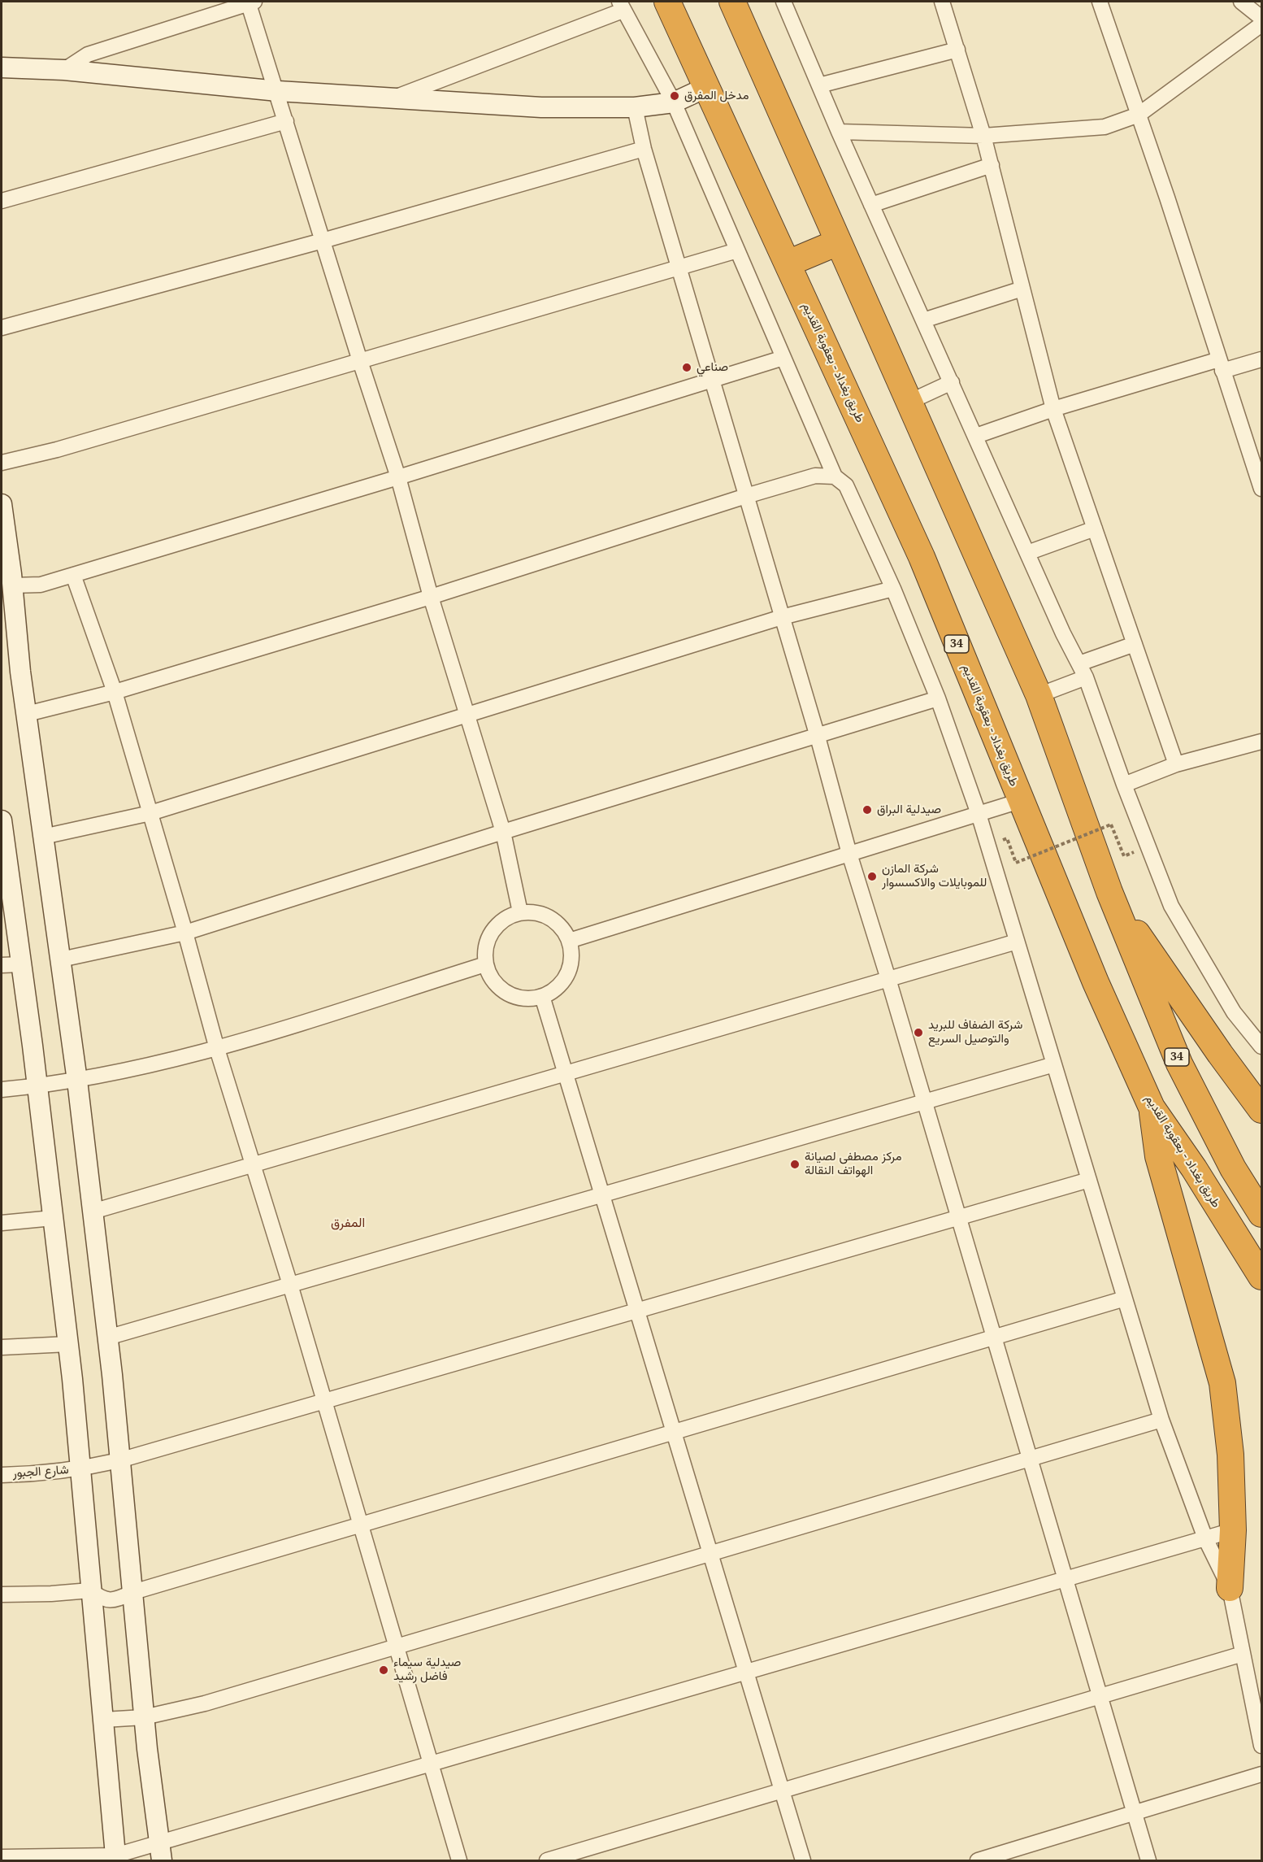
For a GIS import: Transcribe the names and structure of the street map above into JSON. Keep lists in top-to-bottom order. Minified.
{"streets":{"highway":["طريق بغداد - بعقوبة القديم","34"],"street":["شارع الجبور"]},"districts":["المفرق"],"places":["مدخل المفرق","صناعي","صيدلية البراق","شركة المازن للموبايلات والاكسسوار","شركة الضفاف للبريد والتوصيل السريع","مركز مصطفى لصيانة الهواتف النقالة","صيدلية سيماء فاضل رشيد"]}
